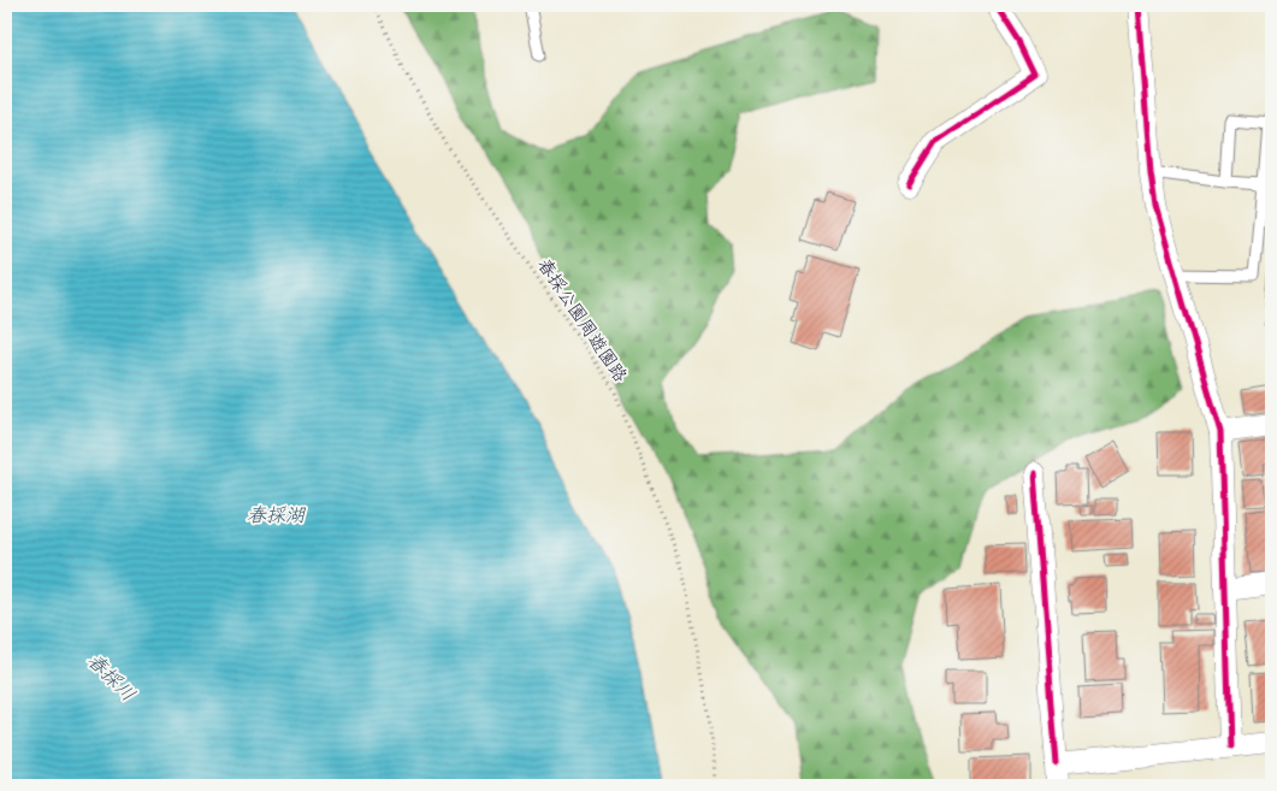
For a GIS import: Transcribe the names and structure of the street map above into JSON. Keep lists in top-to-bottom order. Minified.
{"streets":{"path":["春採公園周遊園路"]},"water":["春採湖","春採川"]}
